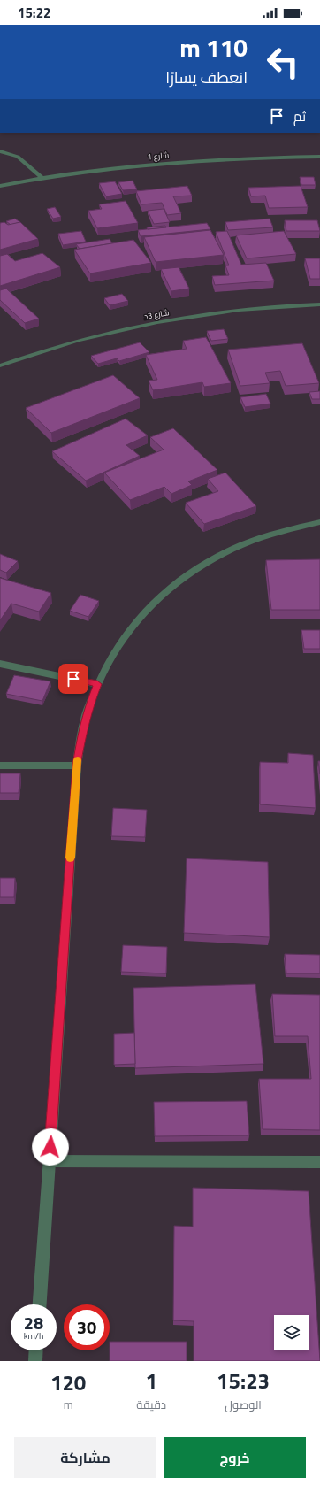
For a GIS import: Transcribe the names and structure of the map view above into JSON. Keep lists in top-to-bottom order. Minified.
{"streets":{"street":["شارع 1","شارع 3د"]},"page":{"status":"15:22","turn":["110 m","انعطف يسارًا"],"then":"ثم","speed":"28 km/h","limit":"30","eta":["15:23","الوصول","1","دقيقة","120","m"],"buttons":["خروج","مشاركة"]}}
